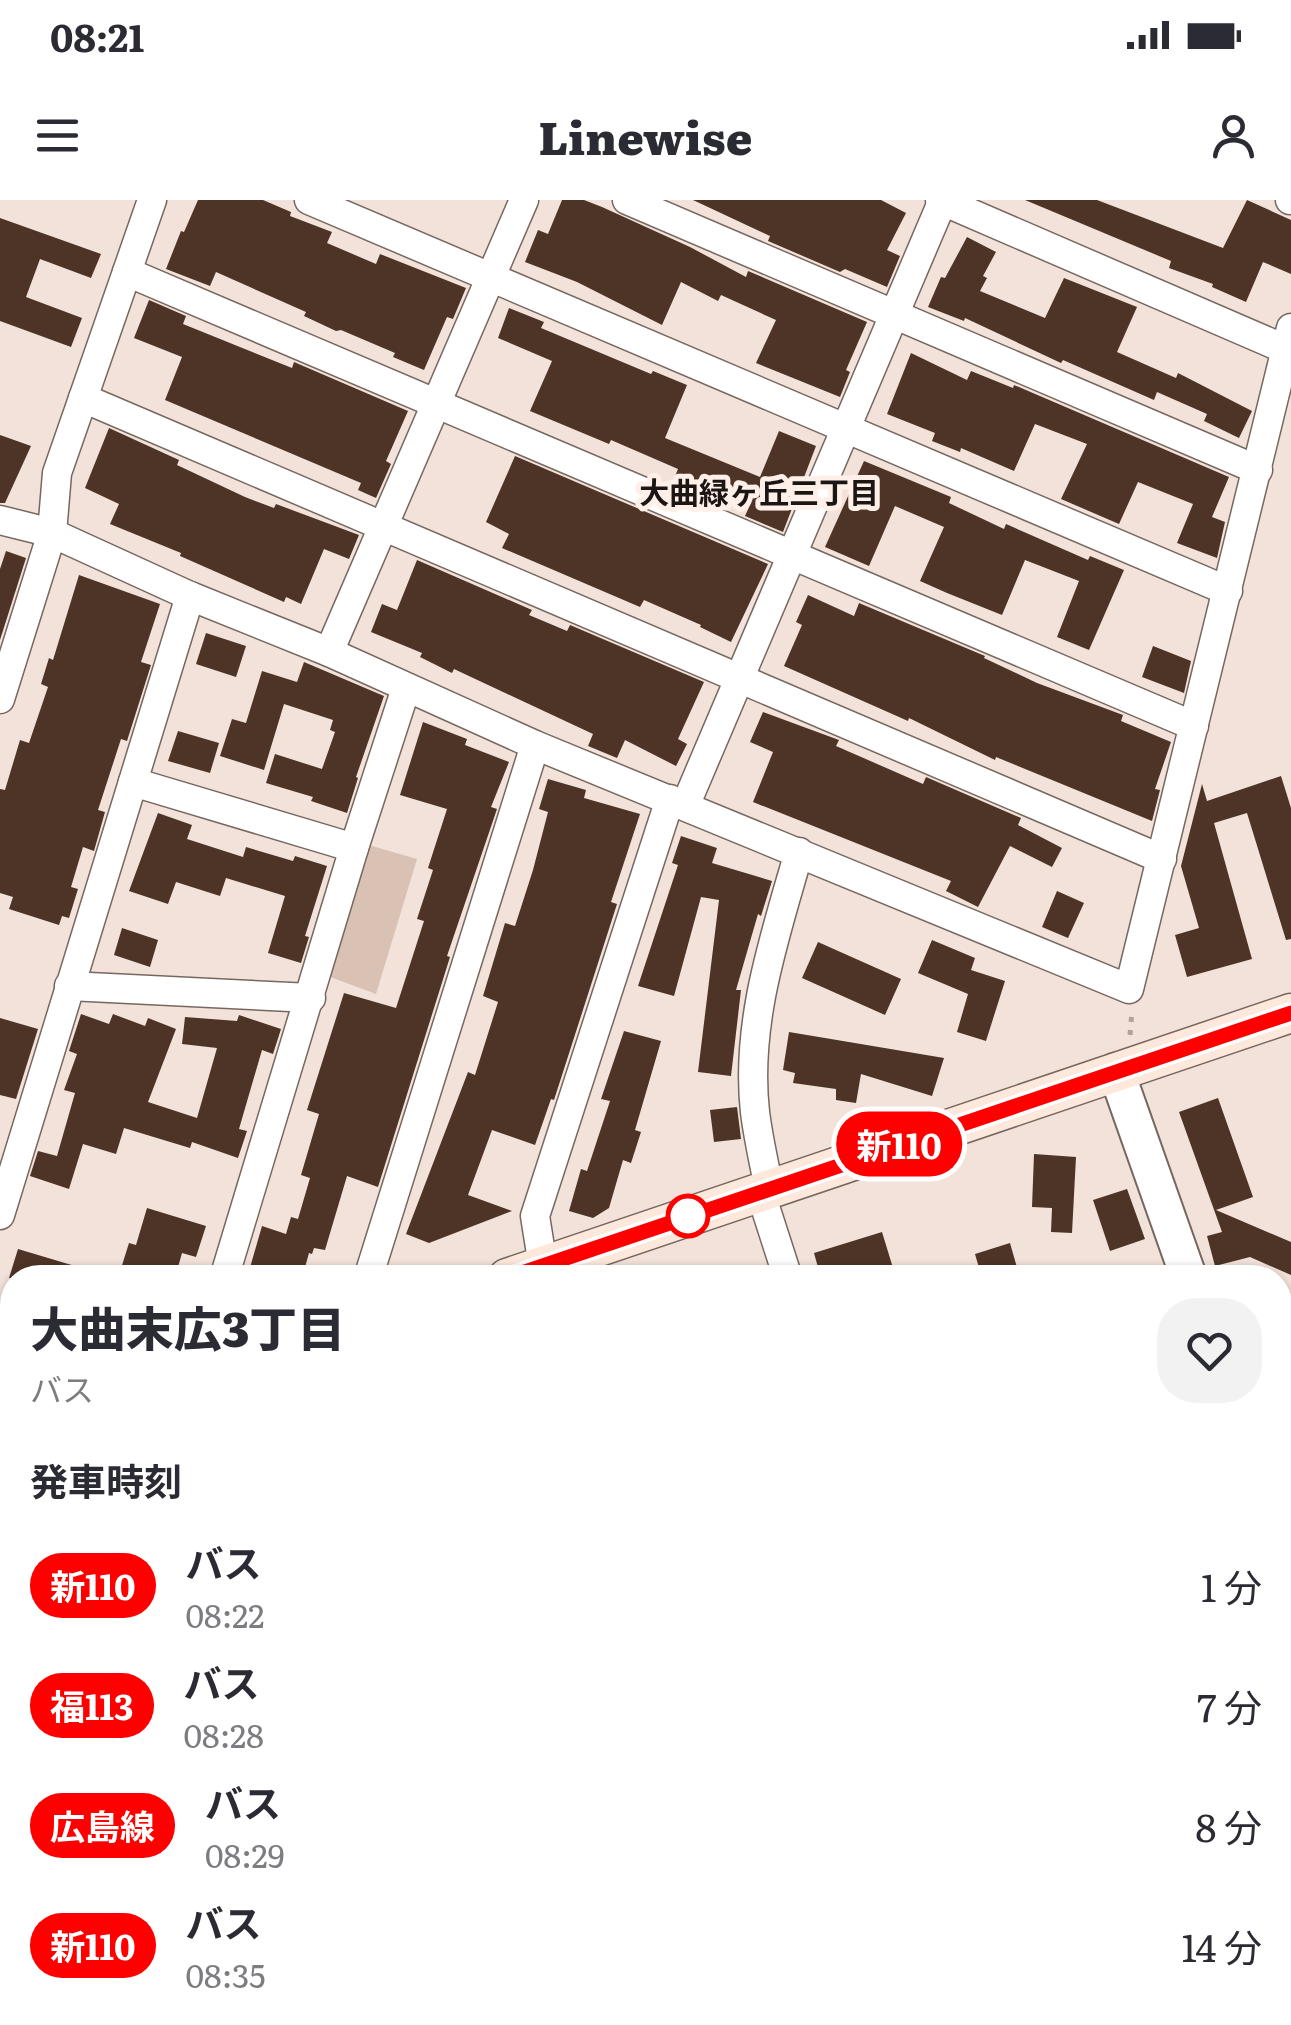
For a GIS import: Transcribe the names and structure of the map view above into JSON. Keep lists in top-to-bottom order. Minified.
{"districts":["大曲緑ヶ丘三丁目"],"lines":["bus line 新110"],"page":{"status":"08:21","header":"Linewise","on_map":"新110","heading":[["大曲末広3丁目","バス"],"発車時刻"],"list":[{"mark":"新110","name":"バス","note":"08:22","value":"1 分"},{"mark":"福113","name":"バス","note":"08:28","value":"7 分"},{"mark":"広島線","name":"バス","note":"08:29","value":"8 分"},{"mark":"新110","name":"バス","note":"08:35","value":"14 分"}]}}
